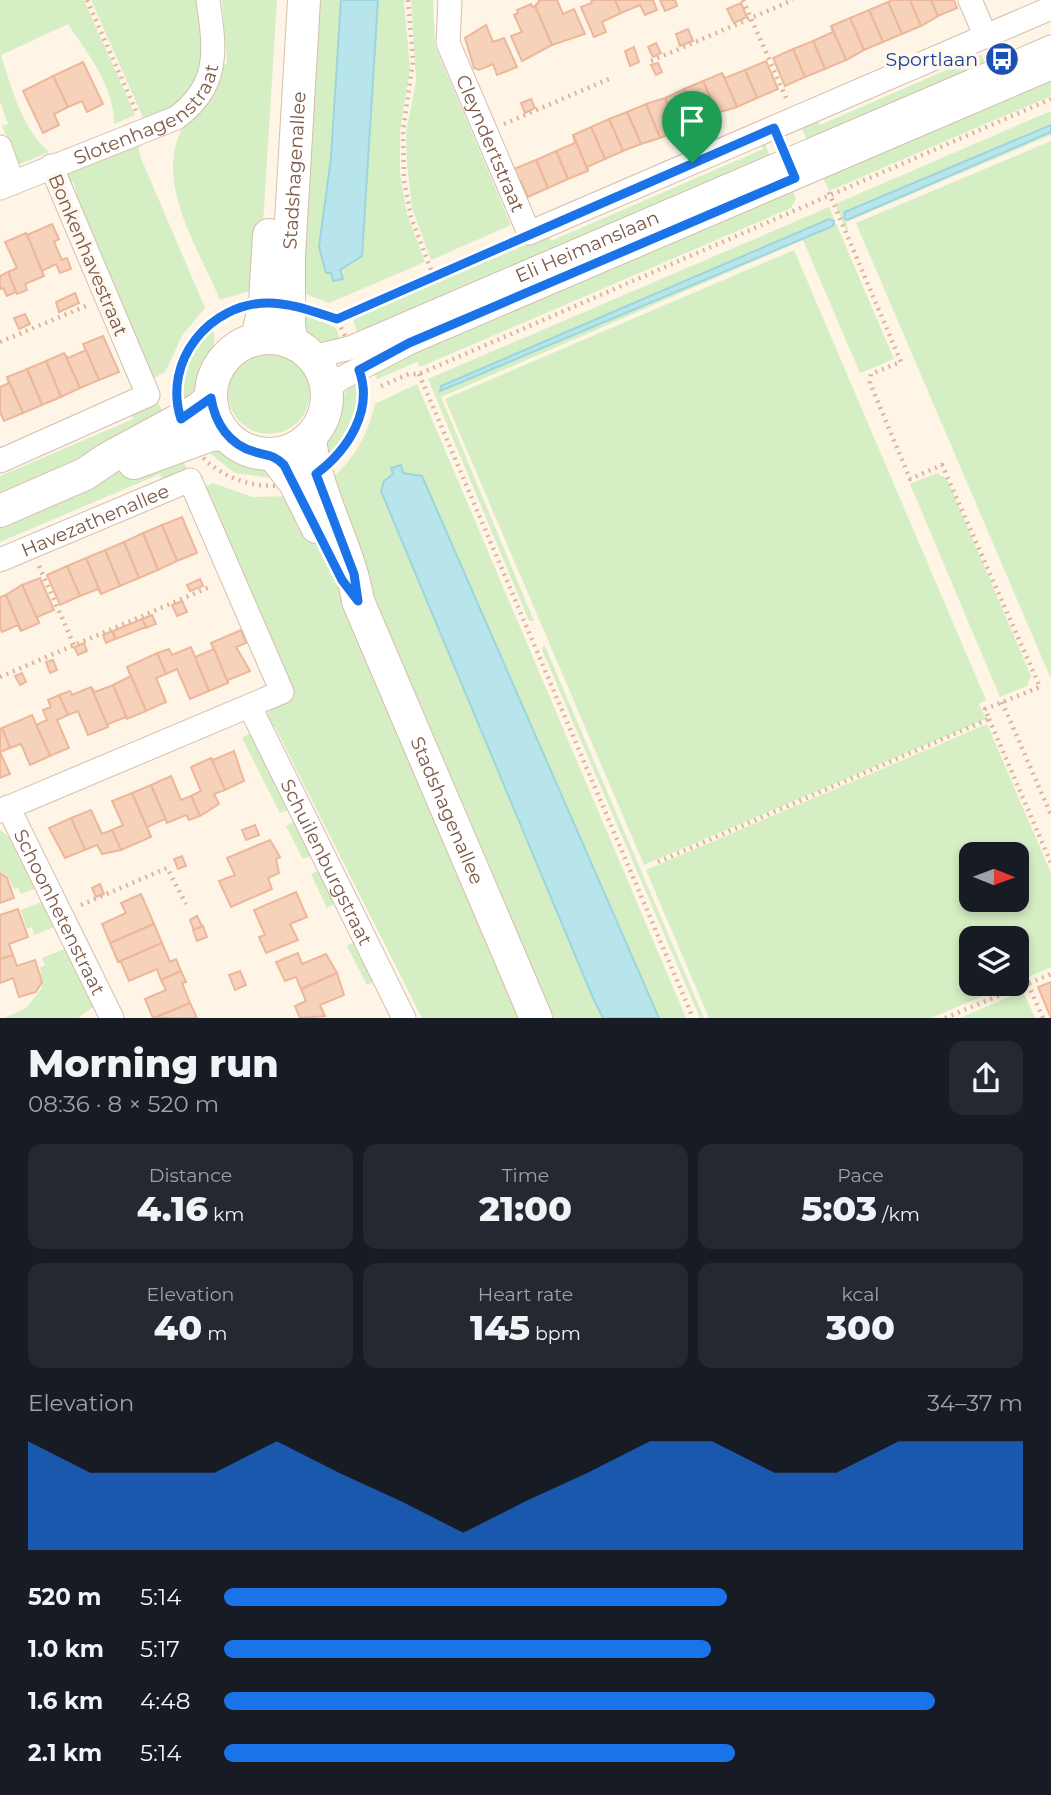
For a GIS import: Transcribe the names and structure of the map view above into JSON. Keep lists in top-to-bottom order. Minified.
{"streets":{"main road":["Stadshagenallee"],"street":["Slotenhagenstraat","Cleyndertstraat","Eli Heimanslaan","Bonkenhavestraat","Havezathenallee","Schuilenburgstraat","Schoonhetenstraat"]},"crossings":[["Slotenhagenstraat","Bonkenhavestraat"],["Cleyndertstraat","Eli Heimanslaan"],["Stadshagenallee","Eli Heimanslaan"]],"places":{"bus stop":["Sportlaan"]},"north":"right","page":{"heading":["Morning run","08:36 · 8 × 520 m"],"stats":[["Distance","4.16 km"],["Time","21:00"],["Pace","5:03 /km"],["Elevation","40 m"],["Heart rate","145 bpm"],["kcal","300"]],"chart":["Elevation","34–37 m"],"list":[{"name":"520 m","note":"5:14"},{"name":"1.0 km","note":"5:17"},{"name":"1.6 km","note":"4:48"},{"name":"2.1 km","note":"5:14"}]}}
